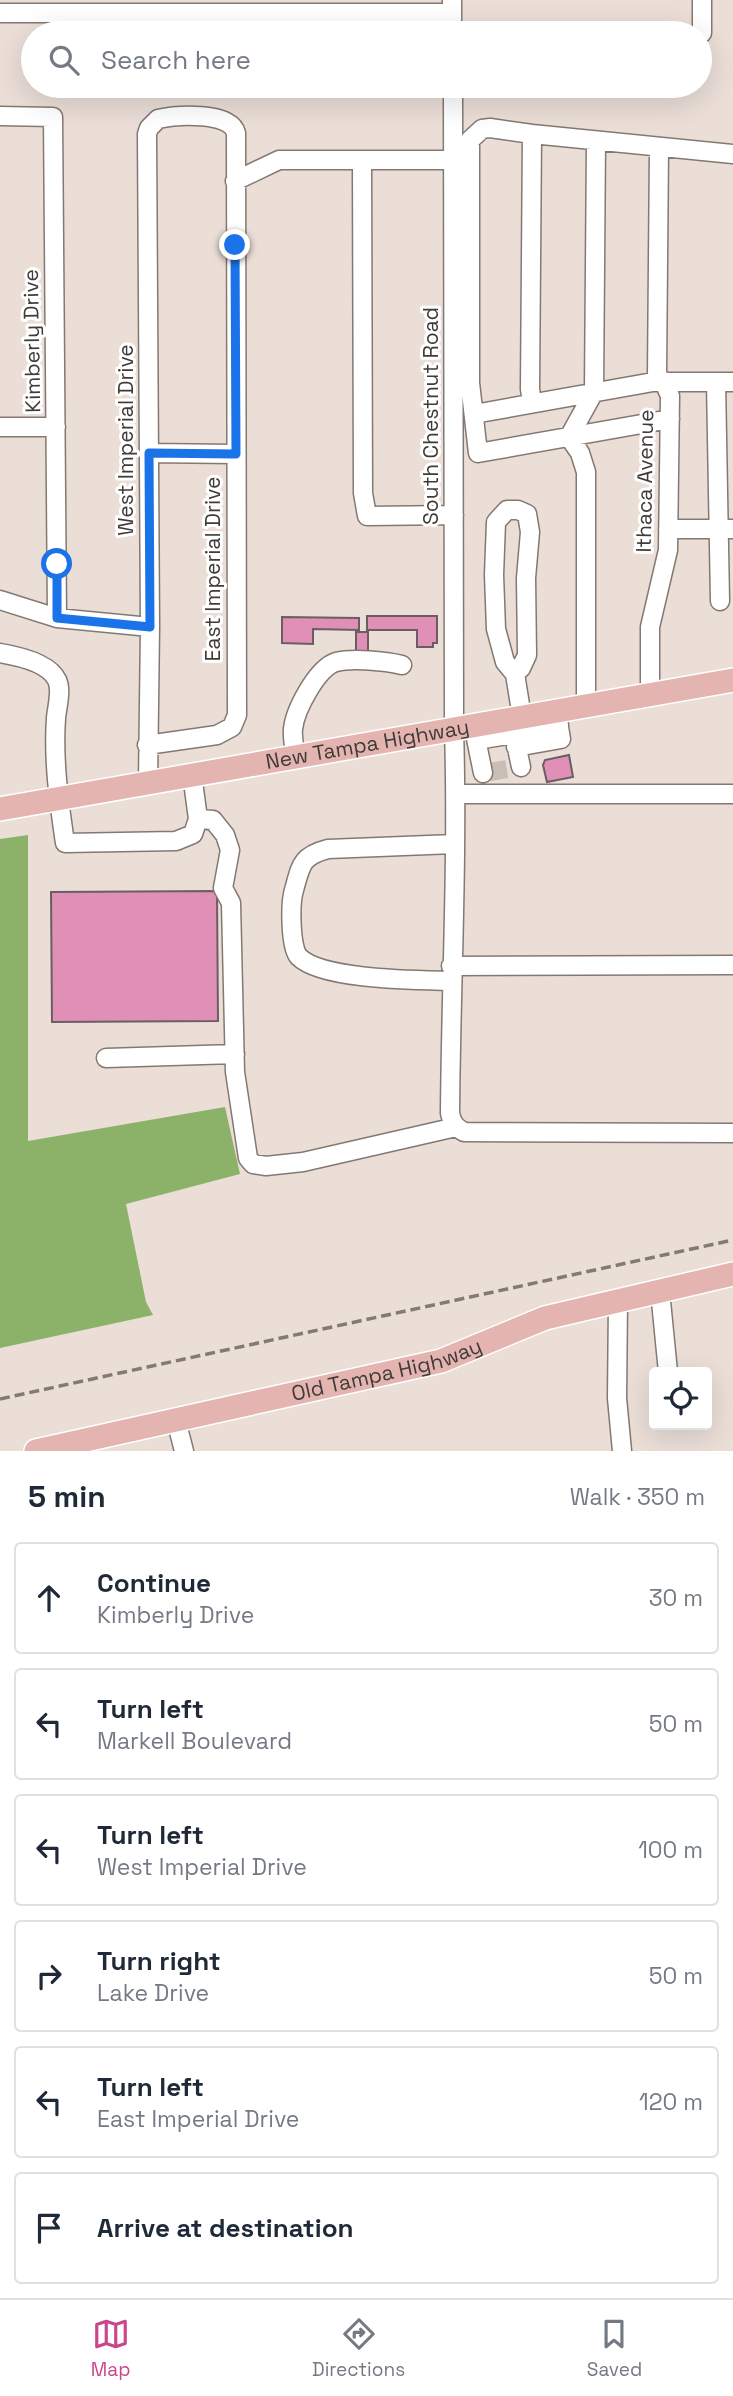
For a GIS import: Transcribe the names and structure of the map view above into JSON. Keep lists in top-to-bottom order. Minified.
{"streets":{"main road":["New Tampa Highway","Old Tampa Highway"],"street":["Kimberly Drive","South Chestnut Road","West Imperial Drive","Ithaca Avenue","East Imperial Drive"]},"crossings":[["South Chestnut Road","New Tampa Highway"],["West Imperial Drive","East Imperial Drive"],["West Imperial Drive","New Tampa Highway"],["Ithaca Avenue","New Tampa Highway"]],"page":{"search":"Search here","heading":["5 min","Walk · 350 m"],"list":[["Continue","Kimberly Drive","30 m"],["Turn left","Markell Boulevard","50 m"],["Turn left","West Imperial Drive","100 m"],["Turn right","Lake Drive","50 m"],["Turn left","East Imperial Drive","120 m"],"Arrive at destination"],"nav":["Map","Directions","Saved"]}}
